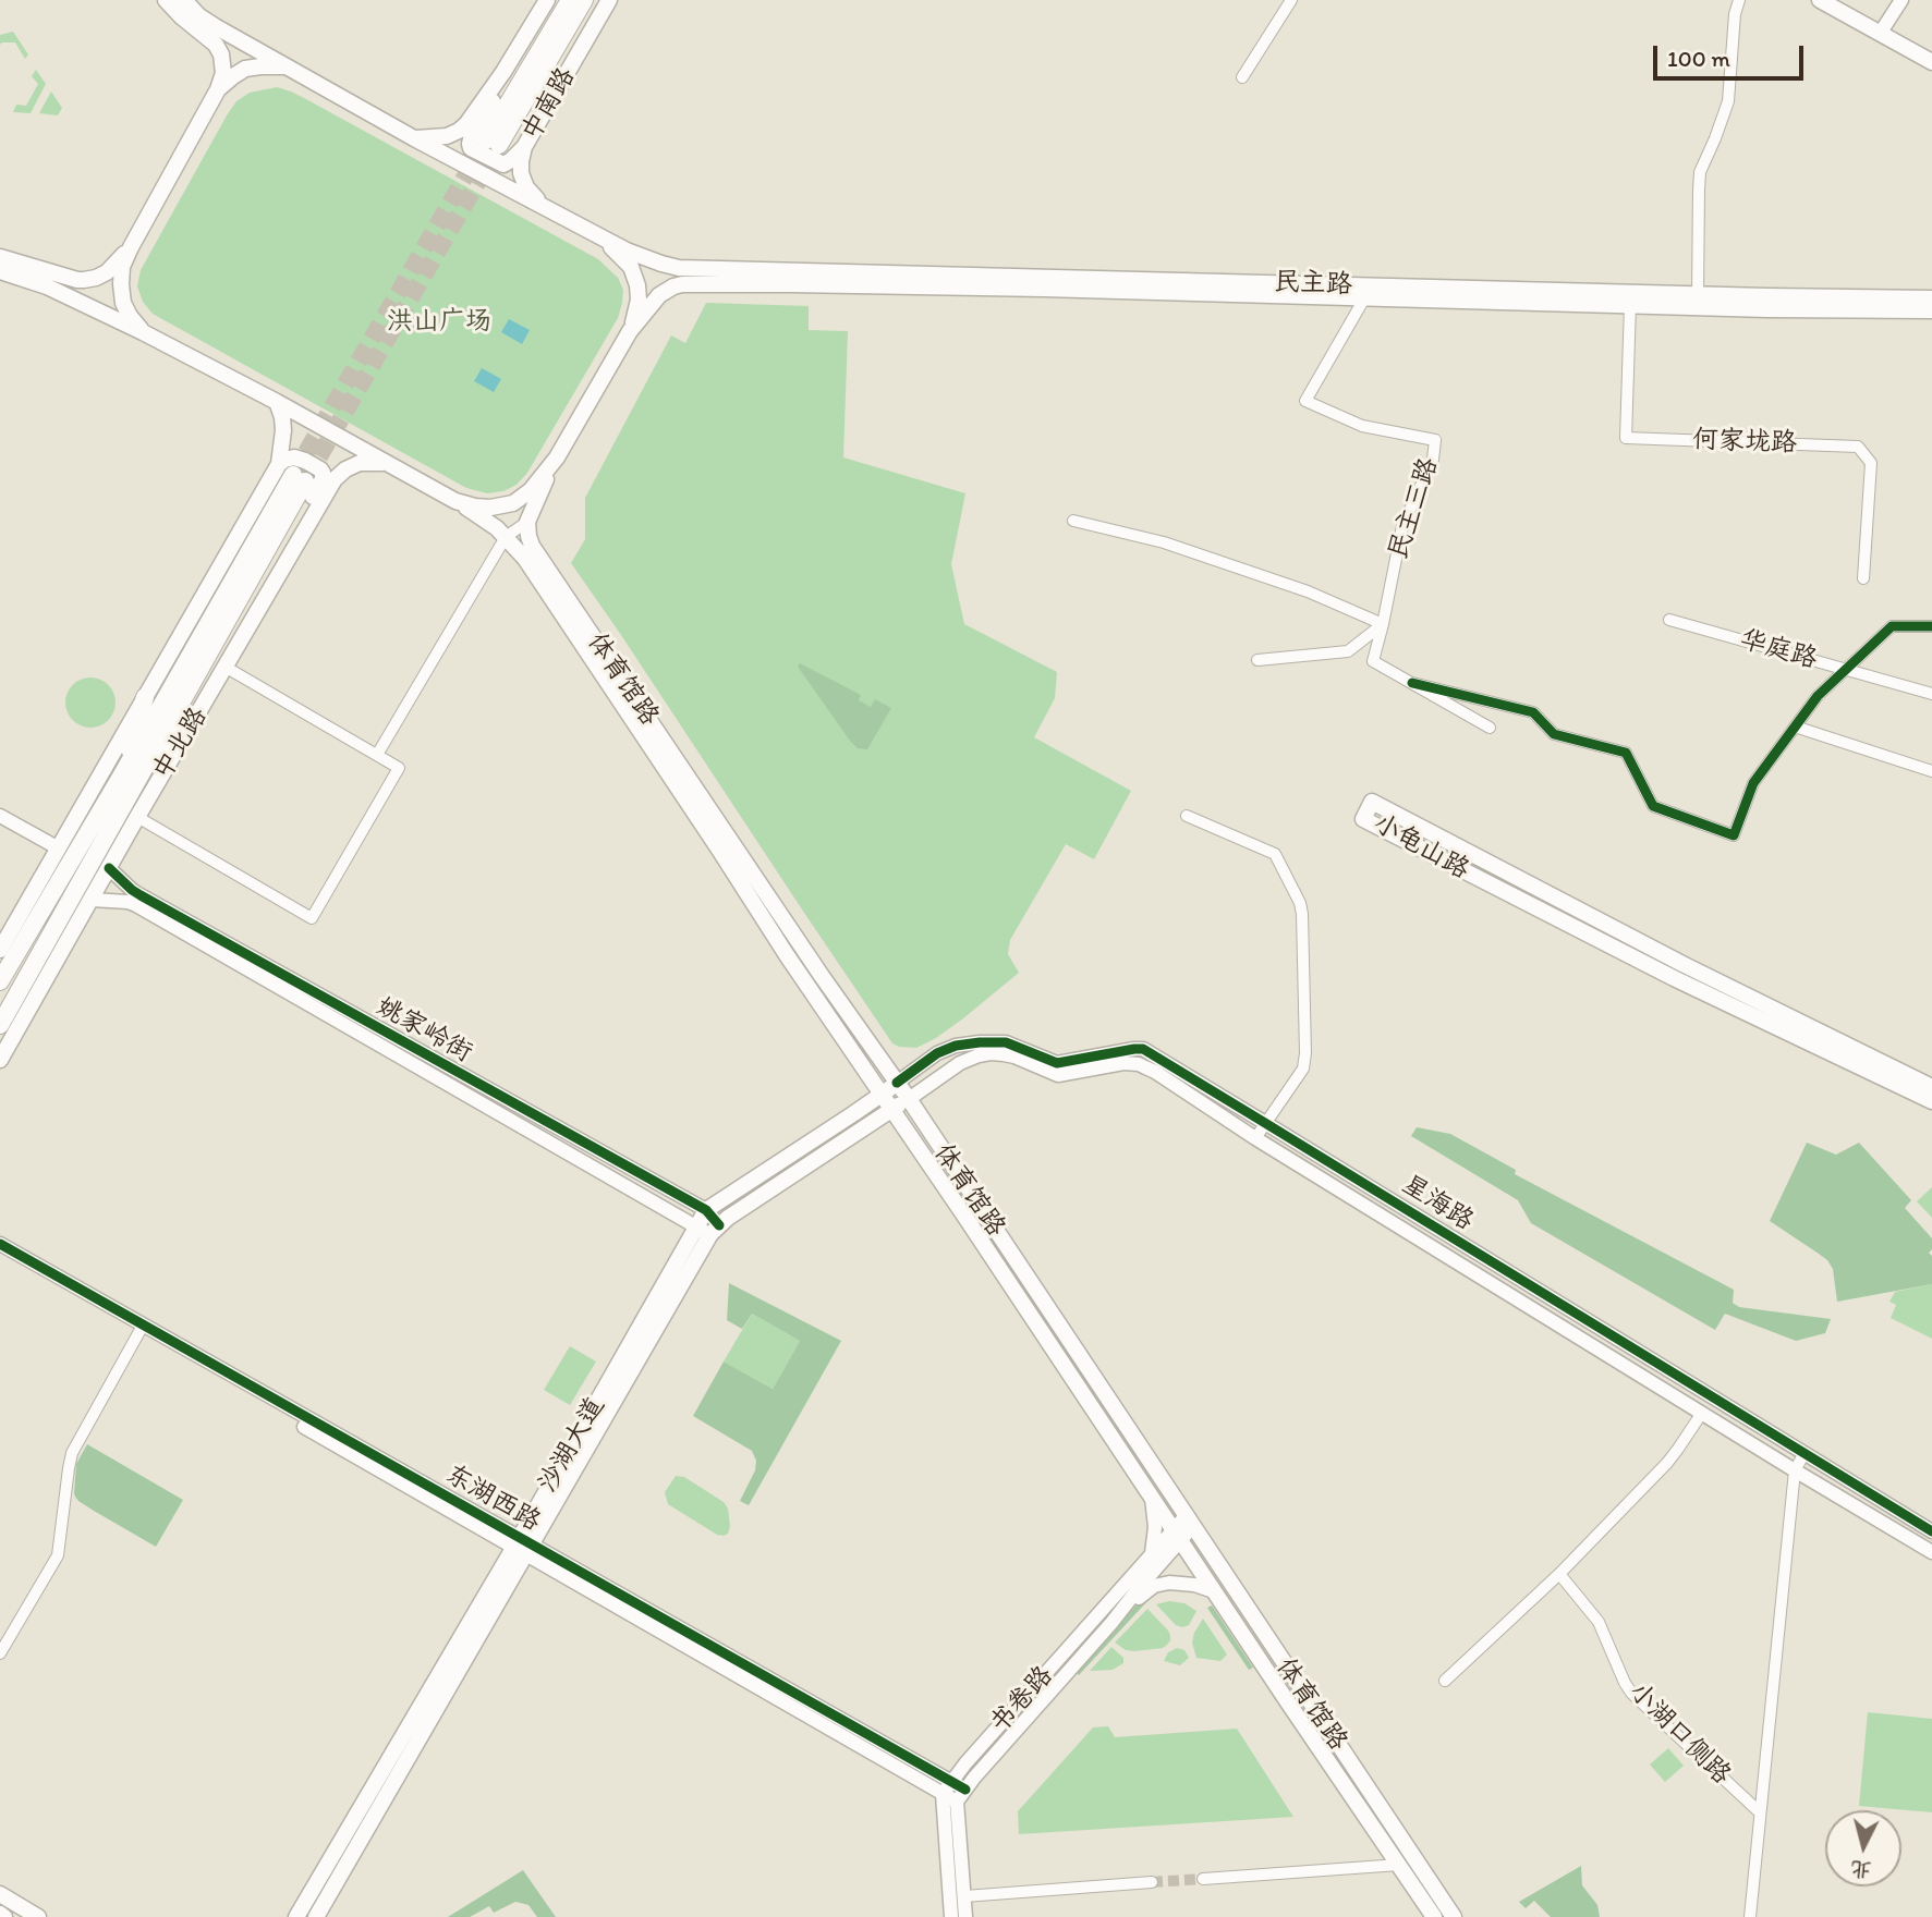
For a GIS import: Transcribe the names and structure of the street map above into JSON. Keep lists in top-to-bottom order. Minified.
{"streets":{"main road":["中南路","民主路","体育馆路","中北路","小龟山路","沙湖大道"],"street":["何家垅路","民主三路","华庭路","姚家岭街","星海路","东湖西路","书卷路","小湖口侧路"]},"crossings":[["民主路","何家垅路"],["民主路","民主三路"],["体育馆路","中北路"],["体育馆路","星海路"],["体育馆路","沙湖大道"],["体育馆路","书卷路"],["中北路","姚家岭街"],["姚家岭街","沙湖大道"],["星海路","沙湖大道"],["沙湖大道","东湖西路"],["东湖西路","书卷路"]],"parks":["洪山广场"],"scale_bar":"100 m","north":"bottom"}
